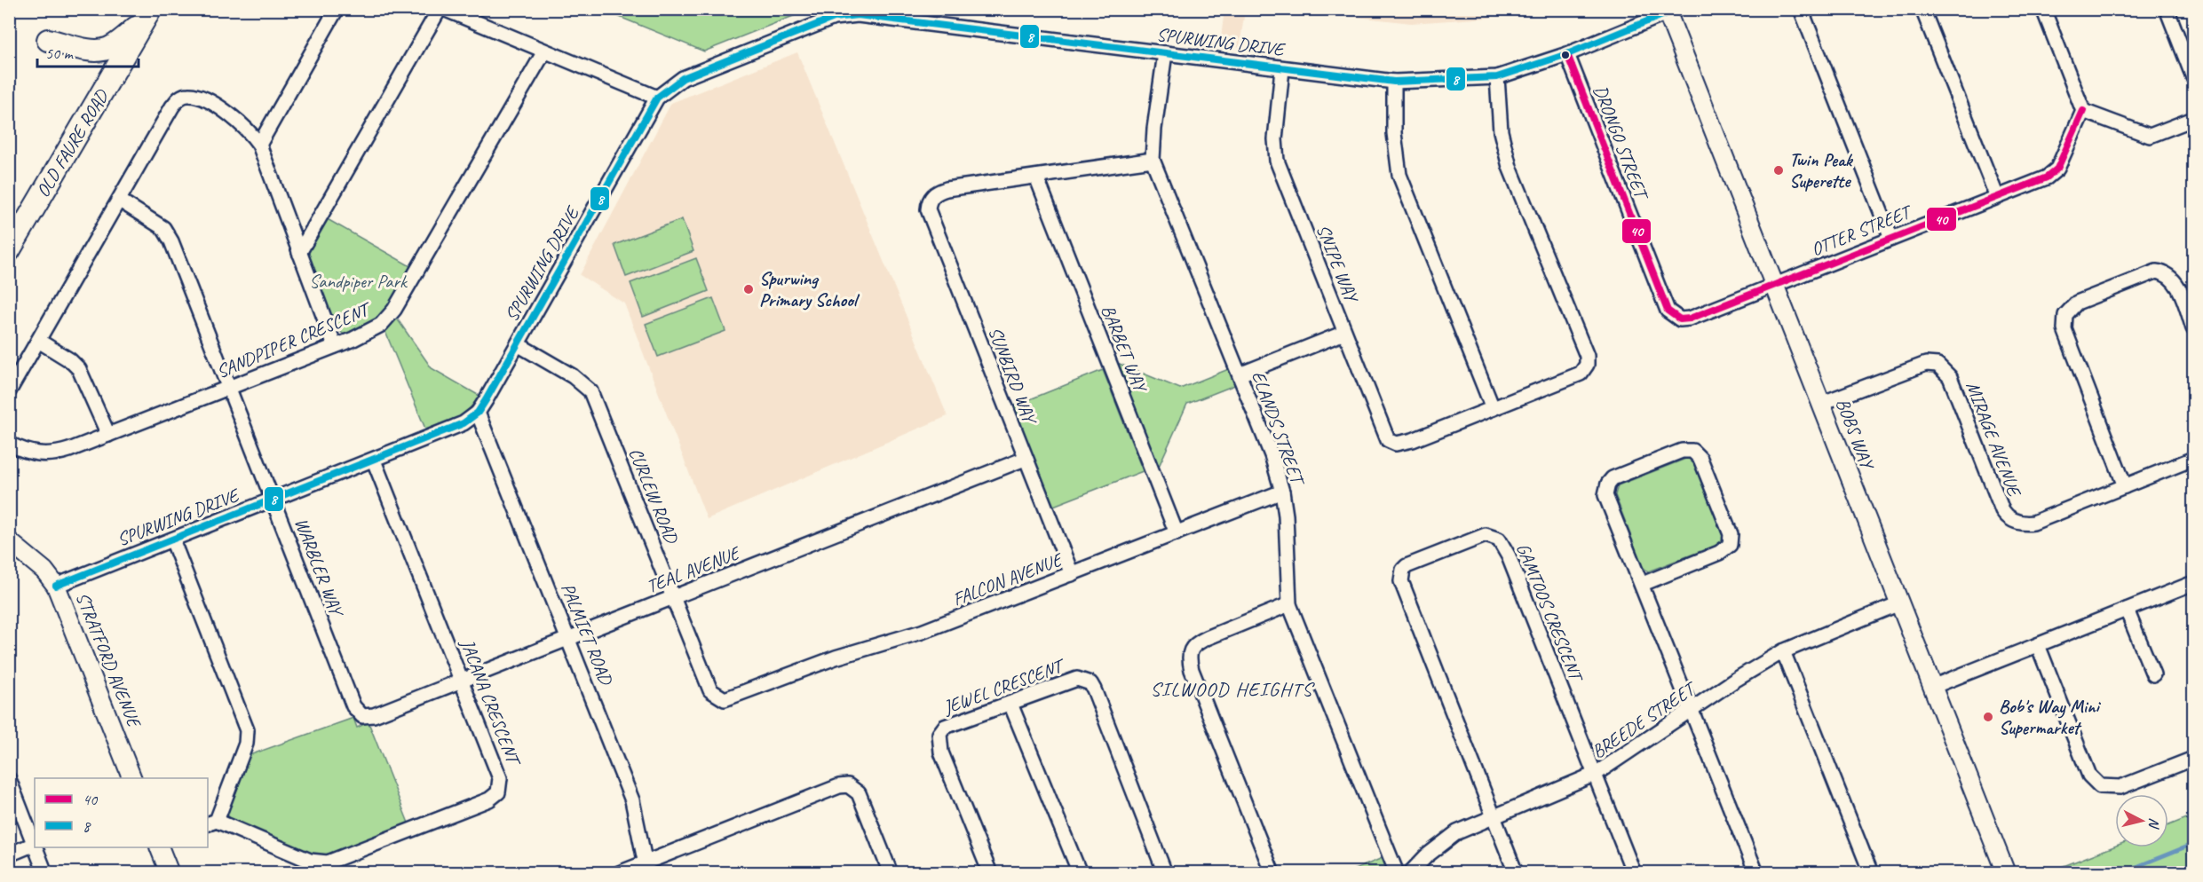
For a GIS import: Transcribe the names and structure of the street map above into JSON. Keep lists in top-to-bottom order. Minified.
{"streets":{"main road":["OLD FAURE ROAD"],"street":["SPURWING DRIVE","DRONGO STREET","OTTER STREET","SNIPE WAY","SANDPIPER CRESCENT","BARBET WAY","SUNBIRD WAY","ELANDS STREET","BOBS WAY","MIRAGE AVENUE","CURLEW ROAD","WARBLER WAY","TEAL AVENUE","FALCON AVENUE","GAMTOOS CRESCENT","PALMIET ROAD","STRATFORD AVENUE","JEWEL CRESCENT","JACANA CRESCENT","BREEDE STREET"]},"crossings":[["SPURWING DRIVE","DRONGO STREET"],["SPURWING DRIVE","SNIPE WAY"],["SPURWING DRIVE","ELANDS STREET"],["SPURWING DRIVE","BOBS WAY"],["SPURWING DRIVE","CURLEW ROAD"],["SPURWING DRIVE","WARBLER WAY"],["SPURWING DRIVE","PALMIET ROAD"],["SPURWING DRIVE","STRATFORD AVENUE"],["SPURWING DRIVE","JACANA CRESCENT"],["DRONGO STREET","OTTER STREET"],["DRONGO STREET","BOBS WAY"],["OTTER STREET","BOBS WAY"],["SANDPIPER CRESCENT","WARBLER WAY"],["BARBET WAY","SUNBIRD WAY"],["BARBET WAY","FALCON AVENUE"],["SUNBIRD WAY","TEAL AVENUE"],["SUNBIRD WAY","FALCON AVENUE"],["ELANDS STREET","FALCON AVENUE"],["BOBS WAY","MIRAGE AVENUE"],["BOBS WAY","BREEDE STREET"],["CURLEW ROAD","TEAL AVENUE"],["CURLEW ROAD","FALCON AVENUE"],["WARBLER WAY","TEAL AVENUE"],["TEAL AVENUE","PALMIET ROAD"],["TEAL AVENUE","JACANA CRESCENT"],["GAMTOOS CRESCENT","BREEDE STREET"]],"districts":["SILWOOD HEIGHTS"],"parks":["Sandpiper Park"],"places":["Twin Peak Superette","Spurwing Primary School","Bob's Way Mini Supermarket"],"lines":["transit line 8","transit line 40"],"legend":["40","8"],"scale_bar":"50 m","north":"right"}
